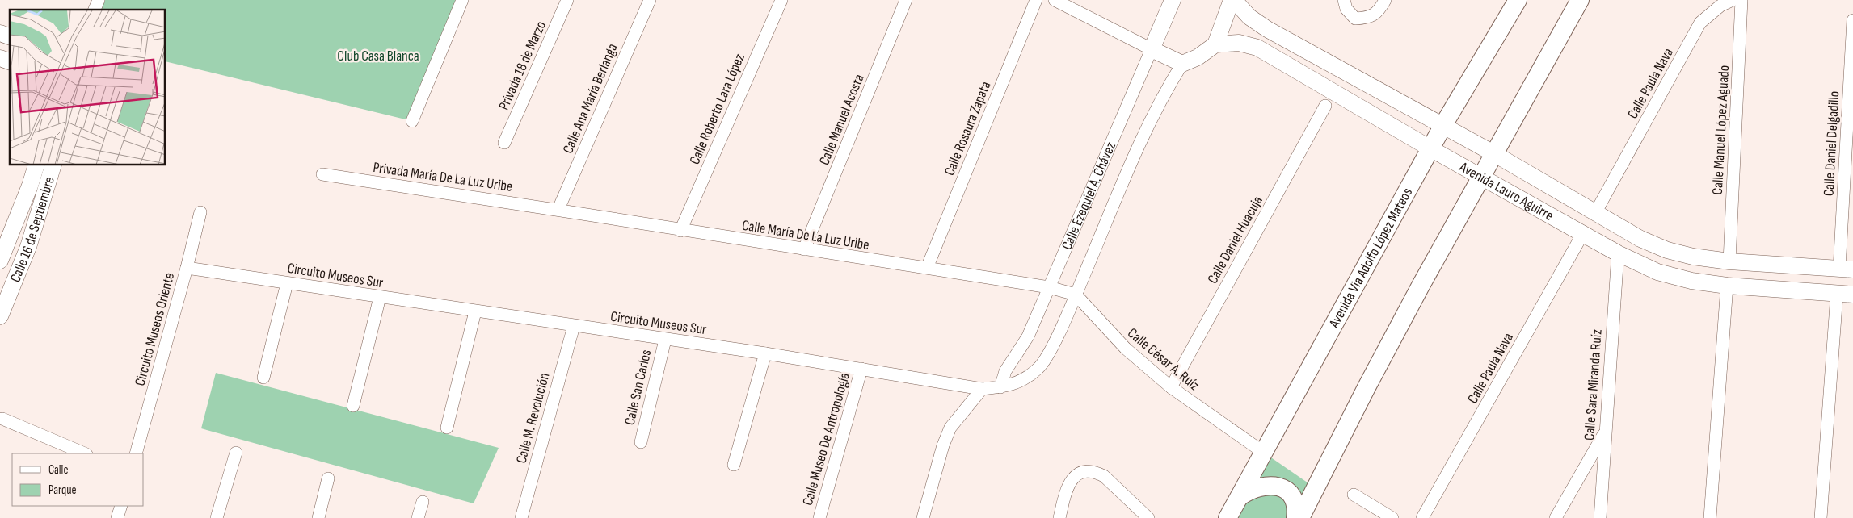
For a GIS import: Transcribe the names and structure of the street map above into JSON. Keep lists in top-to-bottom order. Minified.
{"streets":{"main road":["Avenida Via Adolfo López Mateos"],"street":["Privada 18 de Marzo","Calle Paula Nava","Calle Ana María Berlanga","Calle Roberto Lara López","Calle Manuel Acosta","Calle Rosaura Zapata","Calle Manuel López Aguado","Calle Daniel Delgadillo","Privada María De La Luz Uribe","Avenida Lauro Aguirre","Calle Ezequiel A. Chávez","Calle 16 de Septiembre","Calle María De La Luz Uribe","Calle Daniel Huacuja","Circuito Museos Sur","Circuito Museos Oriente","Calle César A. Ruíz","Calle Sara Miranda Ruíz","Calle San Carlos","Calle M. Revolución","Calle Museo De Antropología"]},"crossings":[["Calle Paula Nava","Avenida Lauro Aguirre"],["Calle Ana María Berlanga","Privada María De La Luz Uribe"],["Calle Ana María Berlanga","Calle María De La Luz Uribe"],["Calle Roberto Lara López","Calle María De La Luz Uribe"],["Calle Manuel Acosta","Calle María De La Luz Uribe"],["Calle Rosaura Zapata","Calle María De La Luz Uribe"],["Calle Manuel López Aguado","Avenida Lauro Aguirre"],["Calle Daniel Delgadillo","Avenida Lauro Aguirre"],["Privada María De La Luz Uribe","Calle María De La Luz Uribe"],["Avenida Lauro Aguirre","Avenida Via Adolfo López Mateos"],["Avenida Lauro Aguirre","Calle Sara Miranda Ruíz"],["Calle Ezequiel A. Chávez","Calle María De La Luz Uribe"],["Calle Ezequiel A. Chávez","Circuito Museos Sur"],["Calle Ezequiel A. Chávez","Calle César A. Ruíz"],["Calle Daniel Huacuja","Calle César A. Ruíz"],["Avenida Via Adolfo López Mateos","Calle César A. Ruíz"],["Circuito Museos Sur","Circuito Museos Oriente"],["Circuito Museos Sur","Calle César A. Ruíz"],["Circuito Museos Sur","Calle San Carlos"],["Circuito Museos Sur","Calle M. Revolución"],["Circuito Museos Sur","Calle Museo De Antropología"]],"parks":["Club Casa Blanca"],"legend":["Calle","Parque"]}
